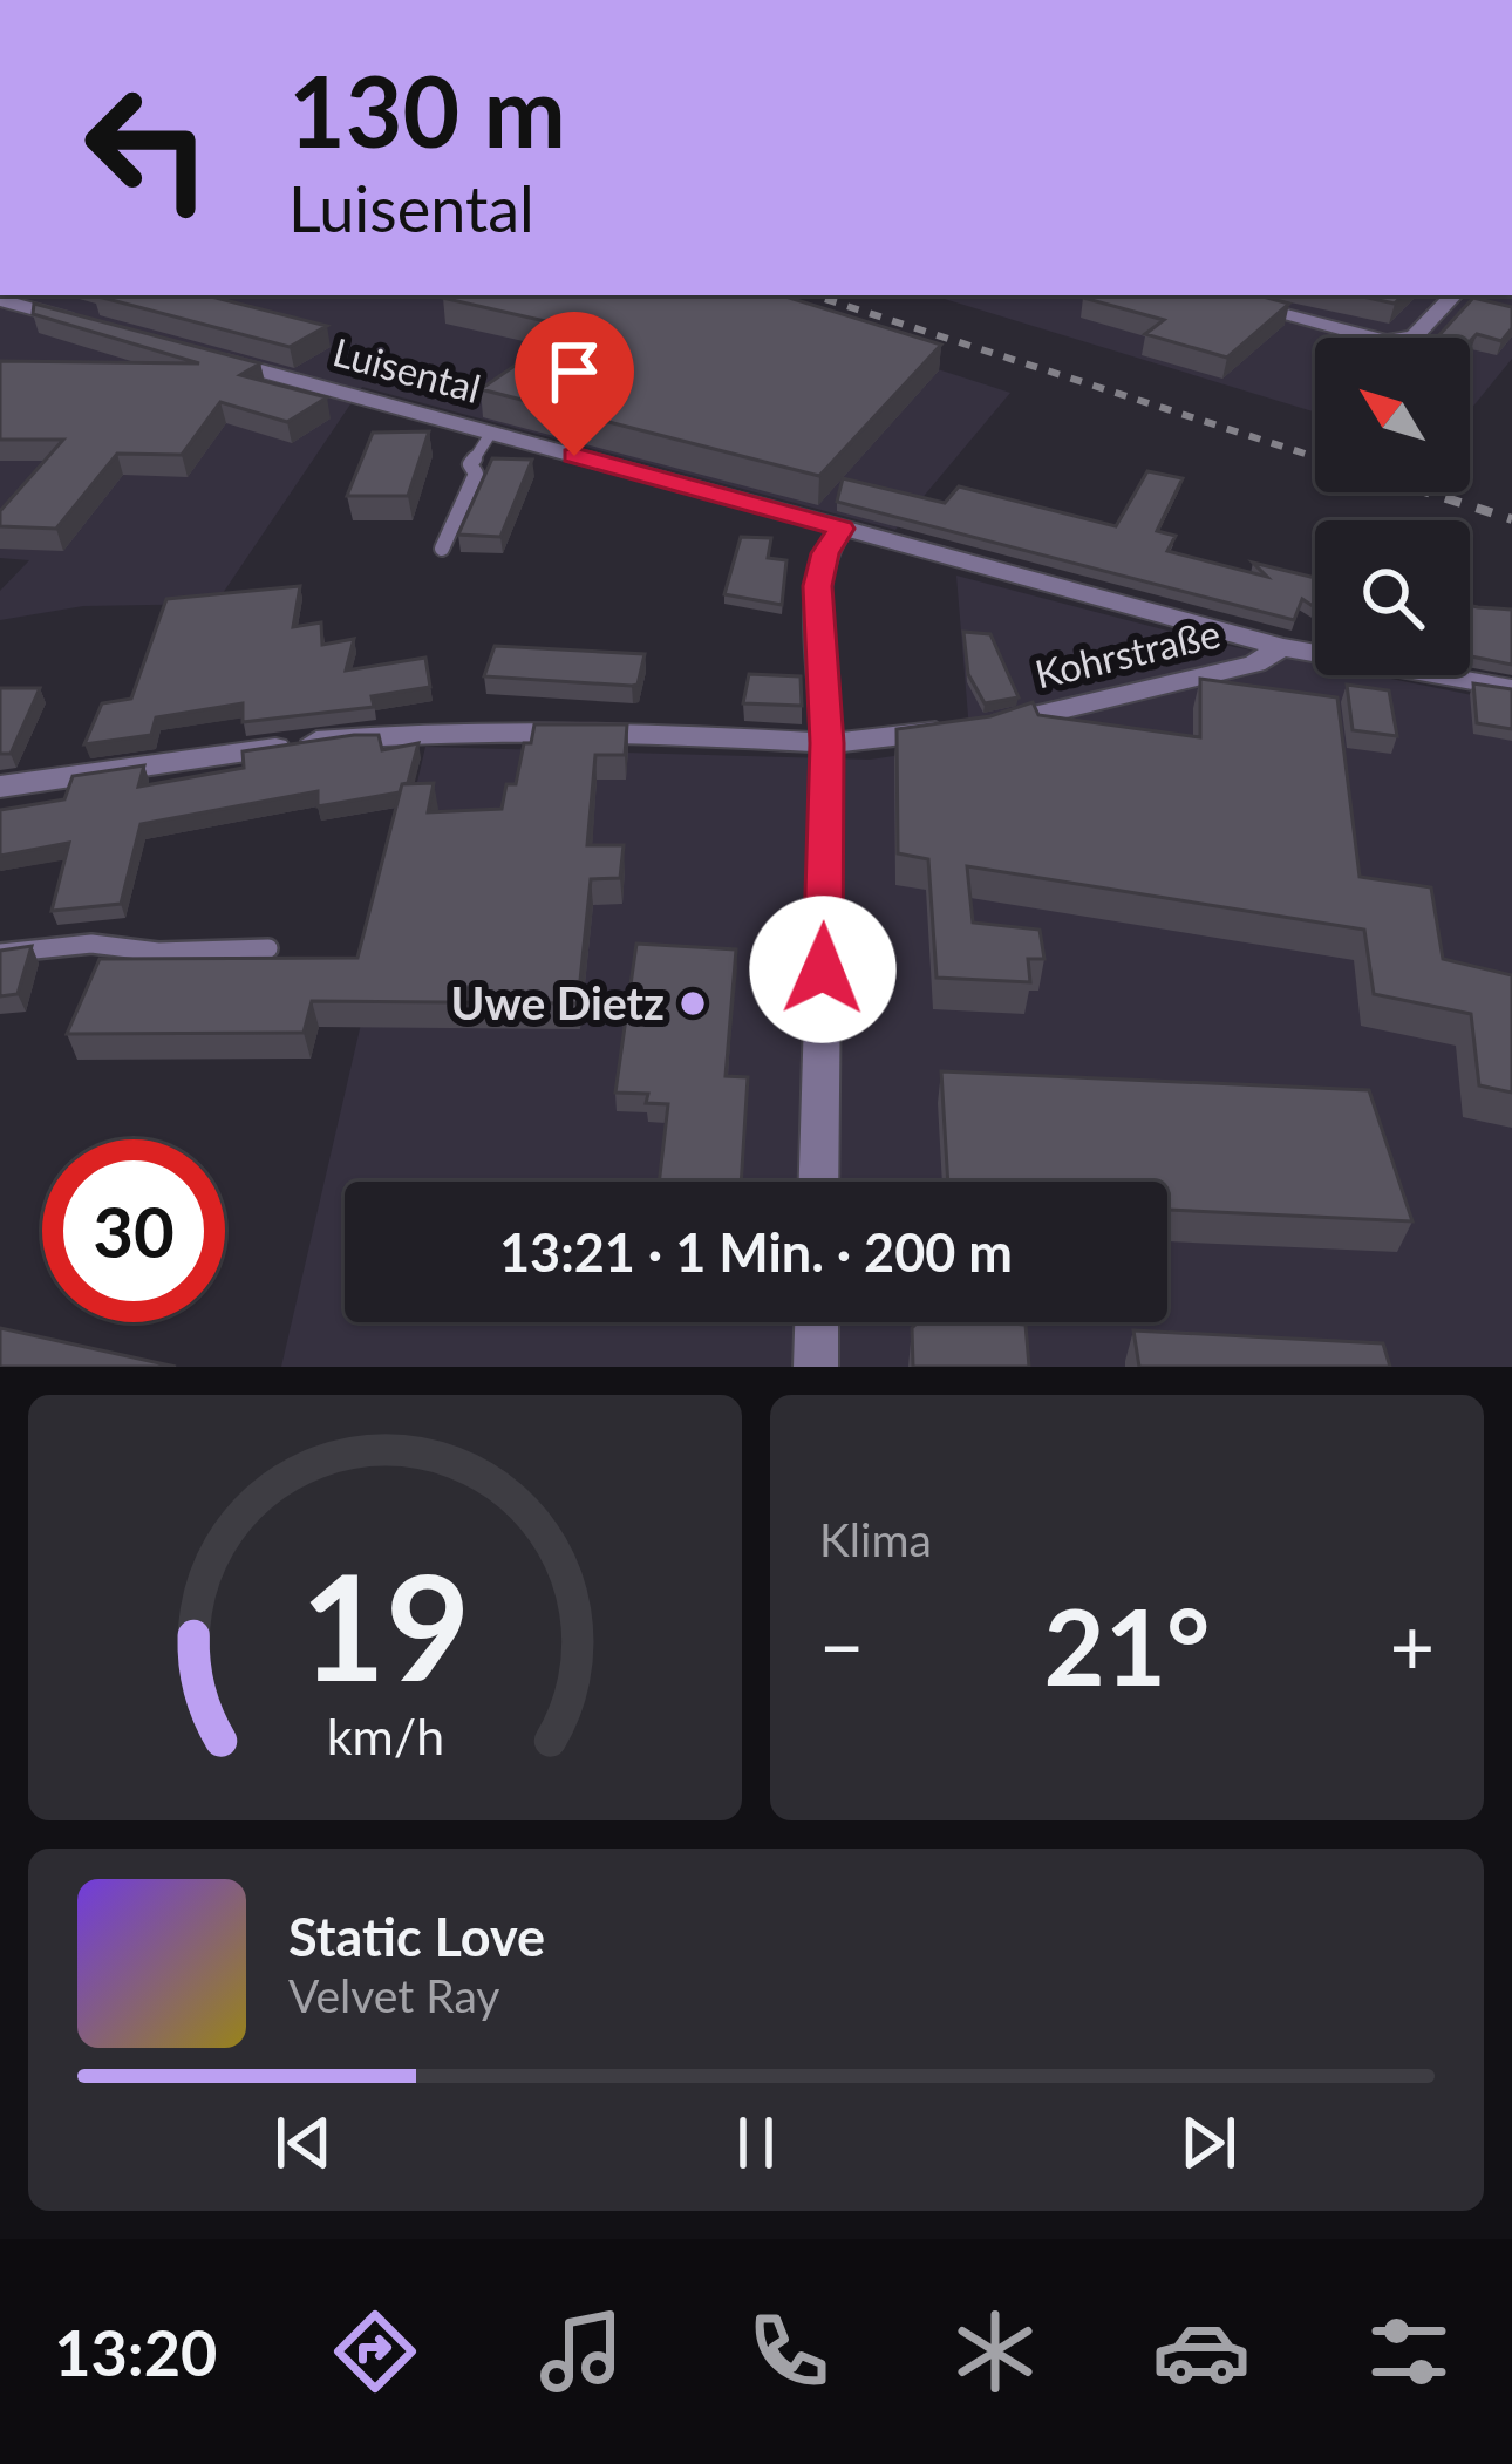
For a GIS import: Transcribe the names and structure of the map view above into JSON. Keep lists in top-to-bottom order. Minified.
{"streets":{"street":["Luisental","Kohrstraße"]},"crossings":[["Luisental","Kohrstraße"]],"places":["Uwe Dietz"],"north":"top left","page":{"turn":["130 m","Luisental"],"limit":"30","trip":"13:21 · 1 Min. · 200 m","tile":"Klima","heat":["−","21°","+"],"song":["Static Love","Velvet Ray"],"tabs":"13:20","gauge":["19","km/h"]}}
